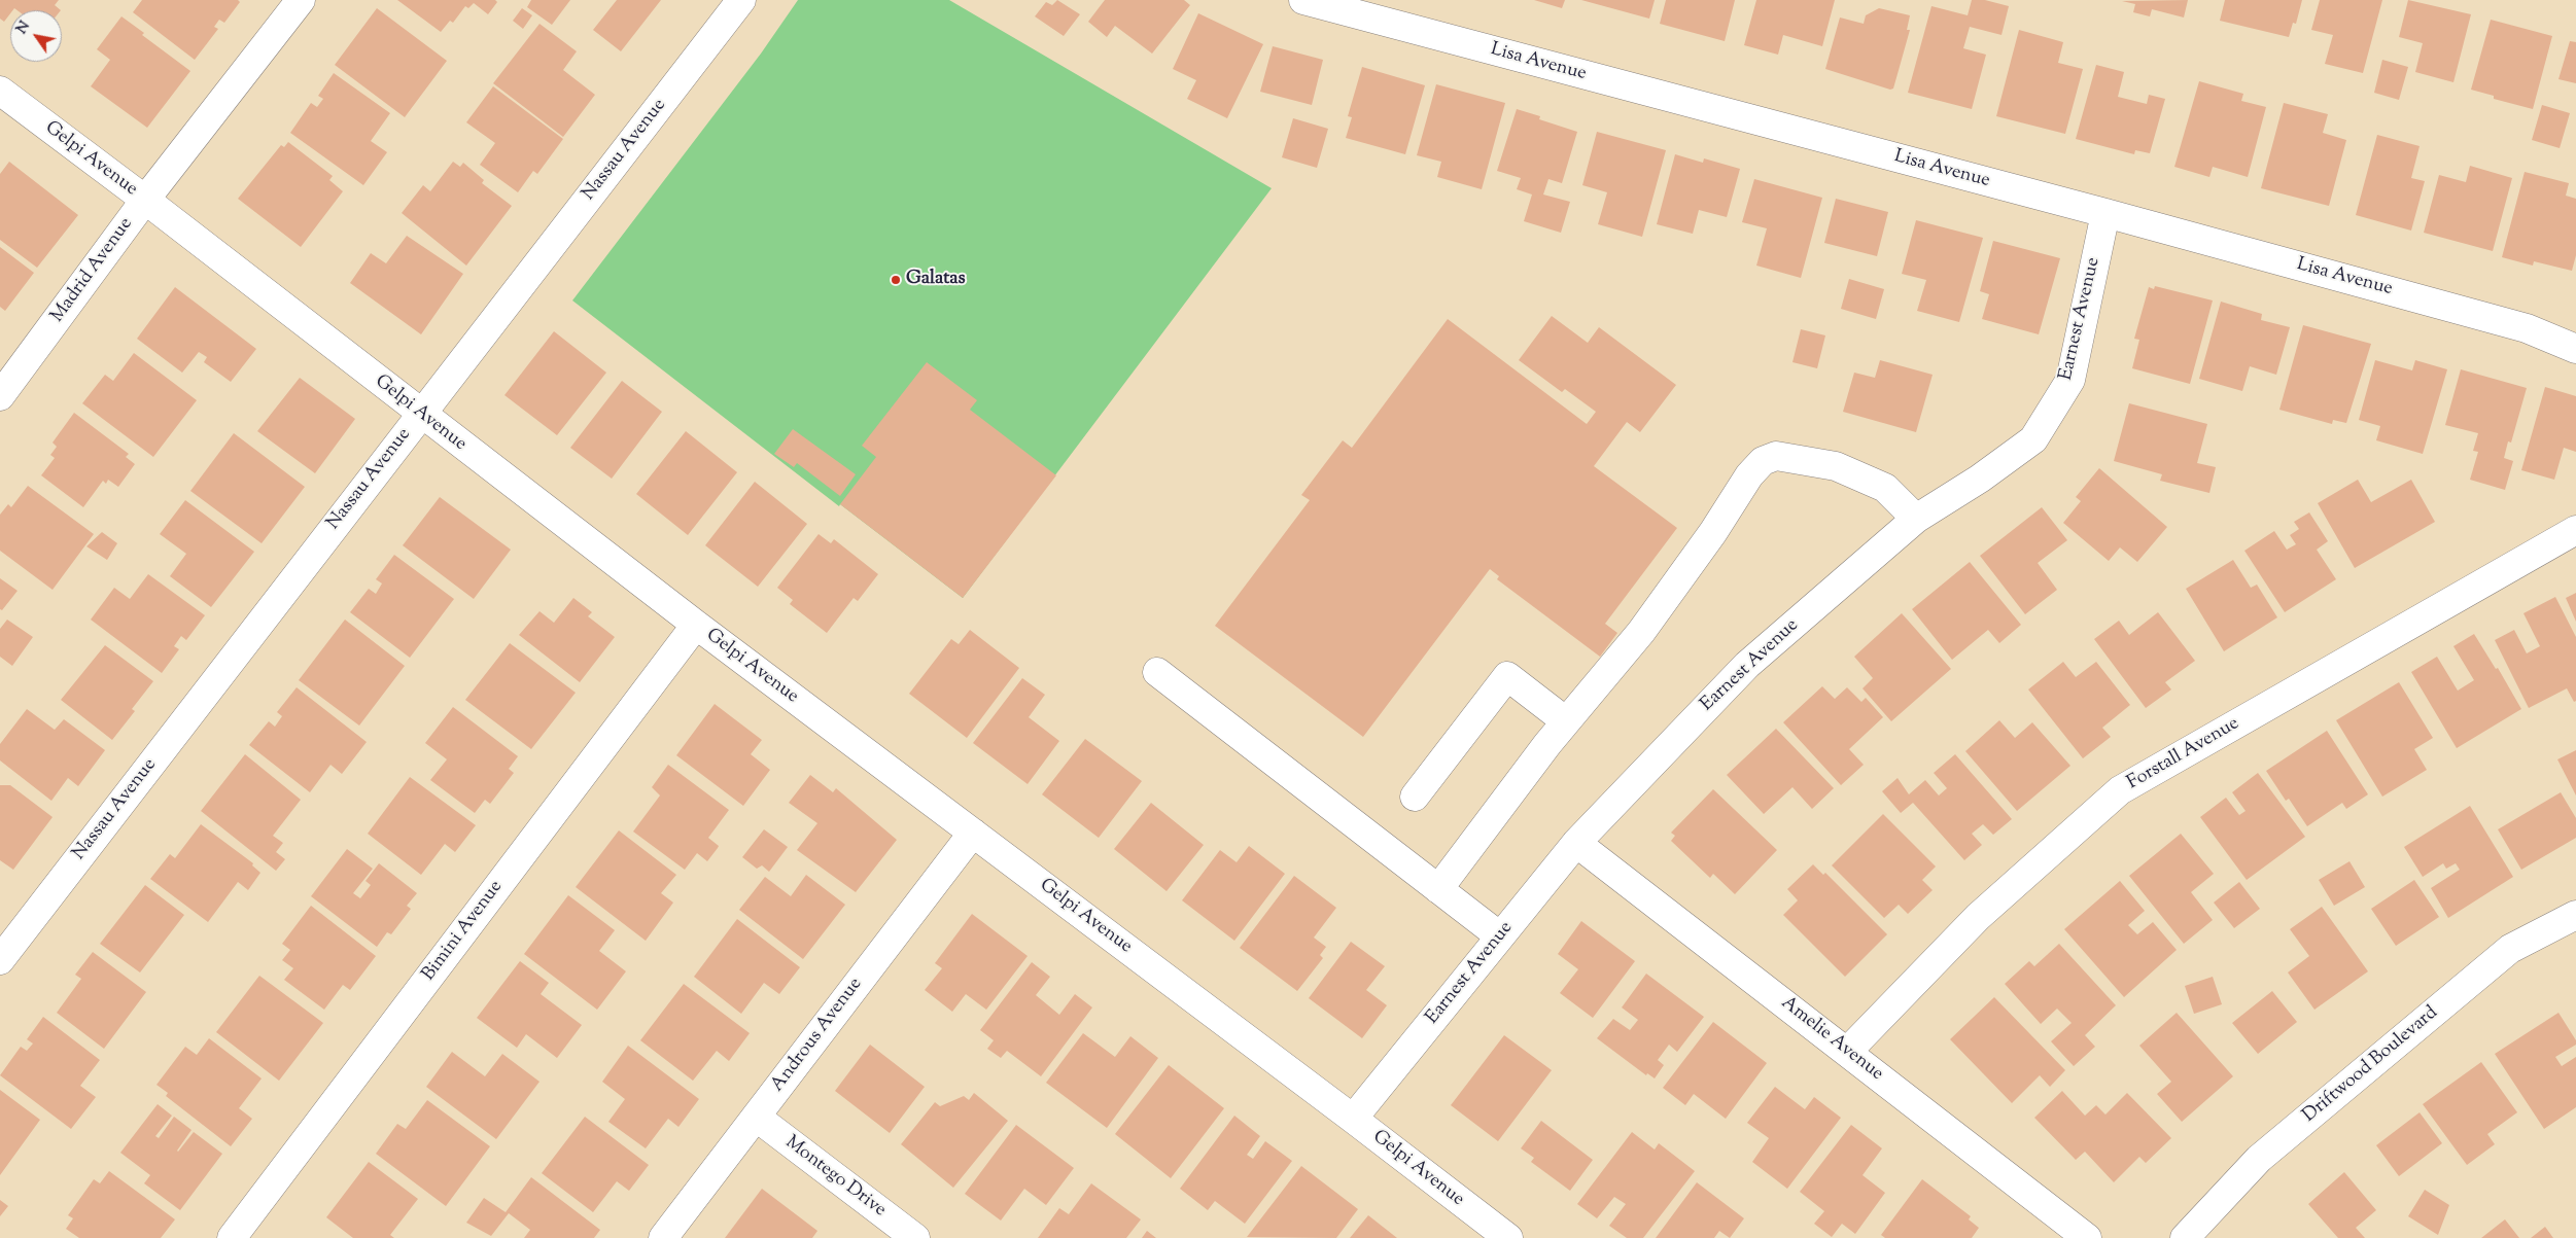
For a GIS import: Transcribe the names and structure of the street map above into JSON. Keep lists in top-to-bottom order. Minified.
{"streets":{"street":["Lisa Avenue","Nassau Avenue","Gelpi Avenue","Madrid Avenue","Earnest Avenue","Forstall Avenue","Bimini Avenue","Androus Avenue","Amelie Avenue","Driftwood Boulevard","Montego Drive"]},"crossings":[["Lisa Avenue","Earnest Avenue"],["Nassau Avenue","Gelpi Avenue"],["Gelpi Avenue","Madrid Avenue"],["Gelpi Avenue","Earnest Avenue"],["Gelpi Avenue","Bimini Avenue"],["Gelpi Avenue","Androus Avenue"],["Earnest Avenue","Amelie Avenue"],["Forstall Avenue","Amelie Avenue"],["Androus Avenue","Montego Drive"]],"places":["Galatas"],"north":"top left"}
